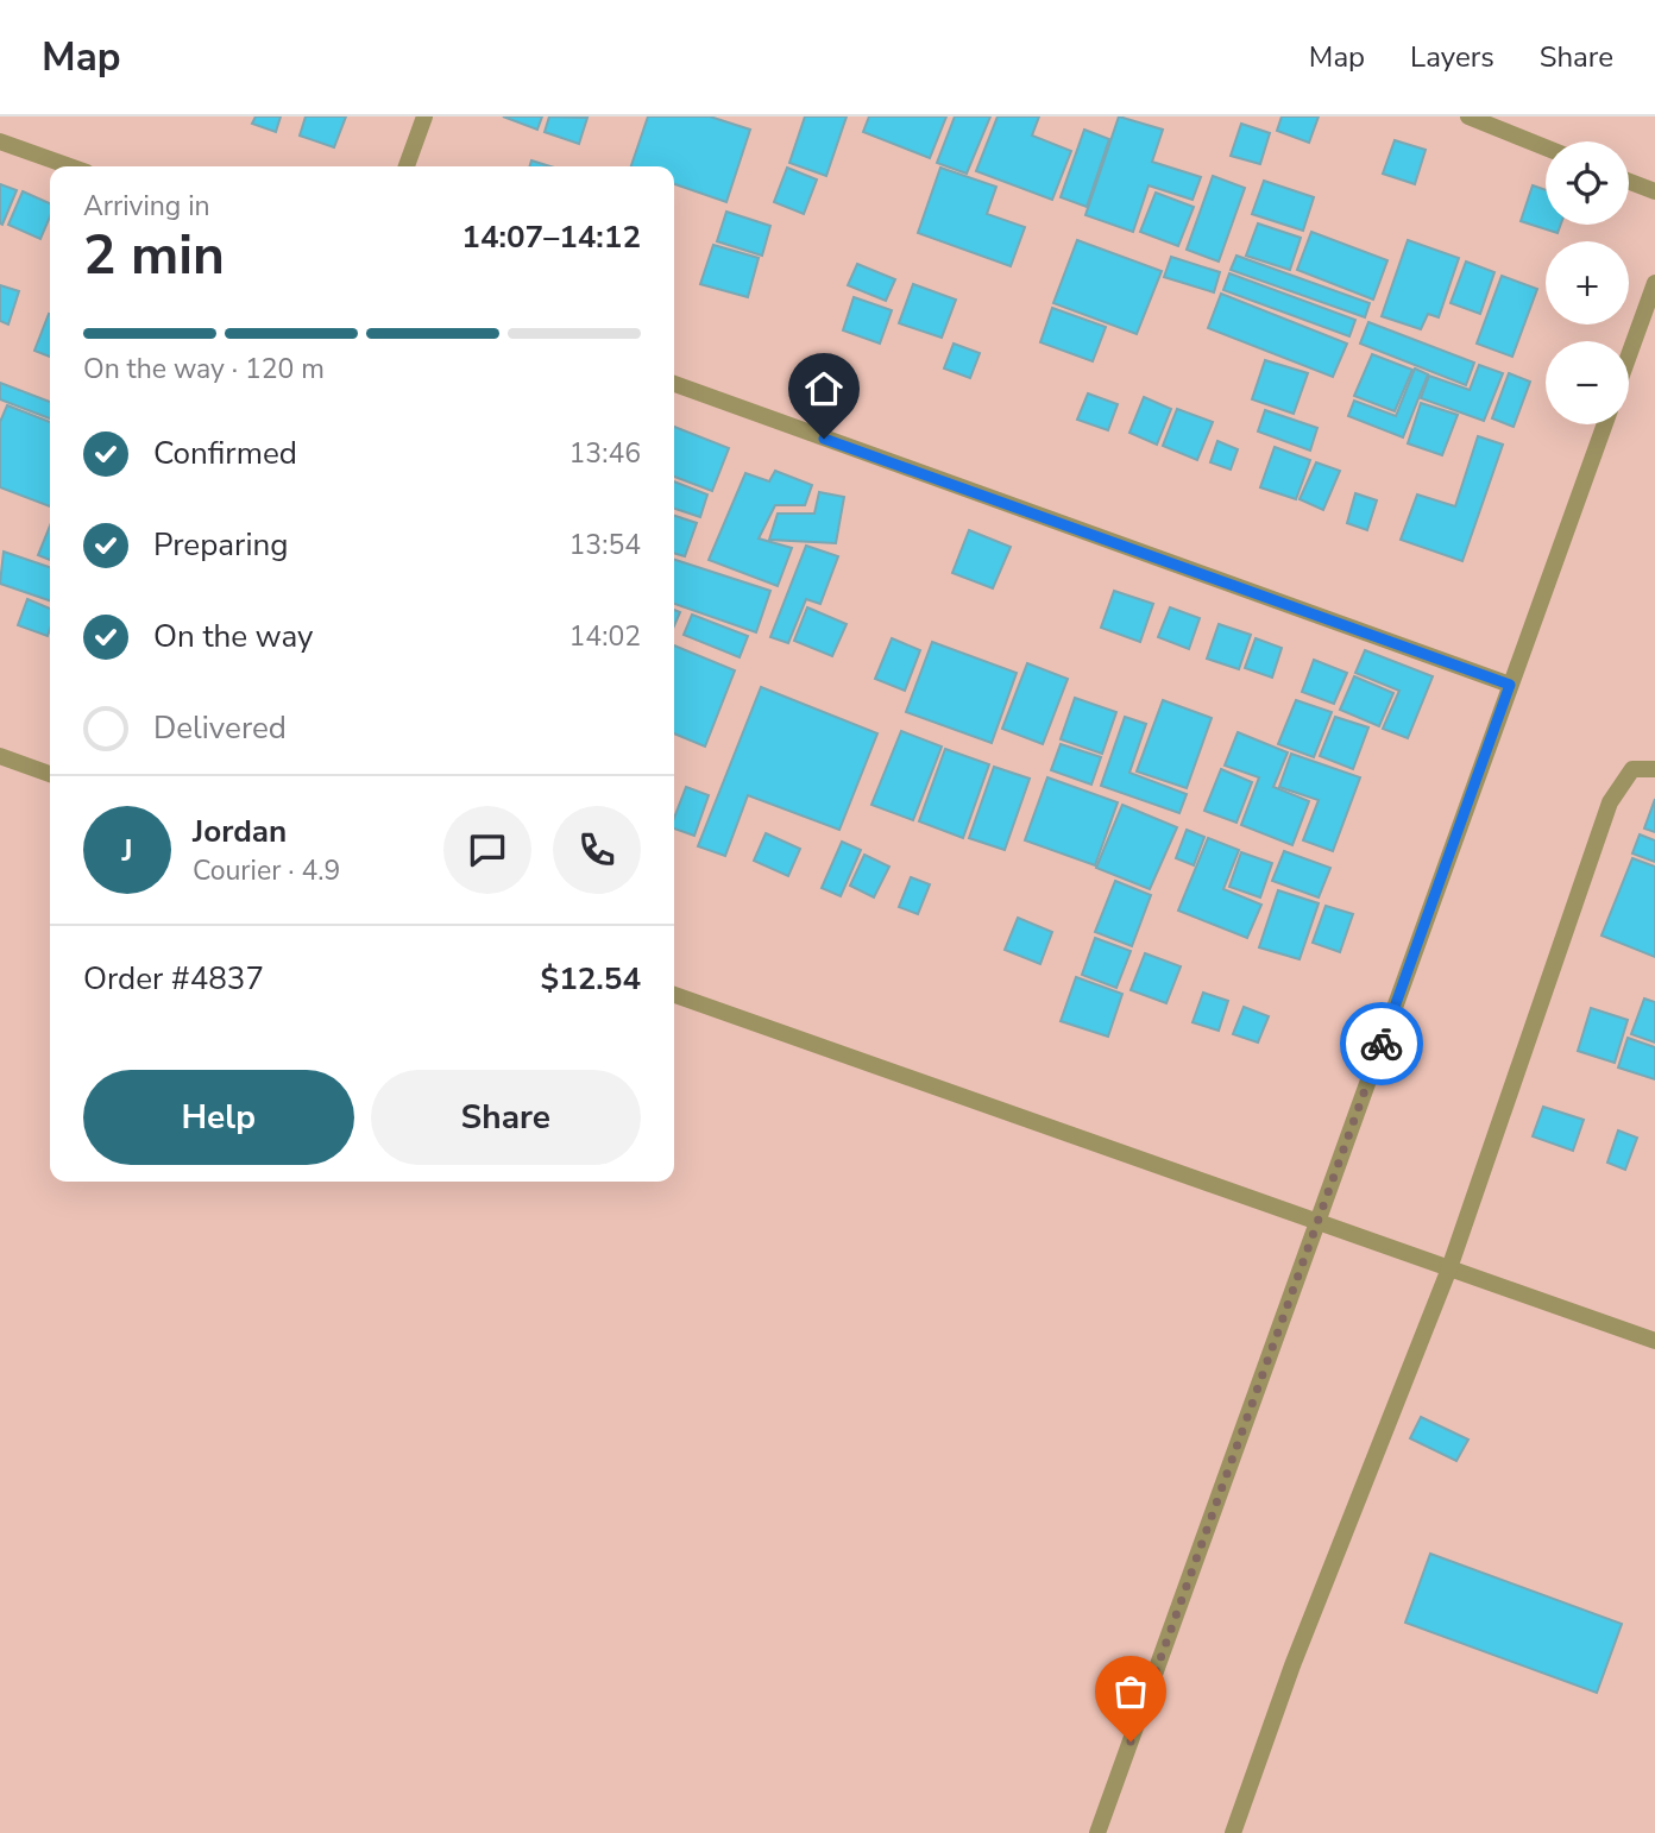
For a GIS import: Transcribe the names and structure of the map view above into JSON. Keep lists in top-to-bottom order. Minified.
{"page":{"header":"Map","nav":["Map","Layers","Share"],"map_buttons":["+","−"],"heading":["2 min","Arriving in","14:07–14:12"],"panel":["Jordan","Courier · 4.9","Order #4837","$12.54"],"bar":"On the way · 120 m","list":[["Confirmed","13:46"],["Preparing","13:54"],["On the way","14:02"],"Delivered"],"round":"J","buttons":["Help","Share"]}}
